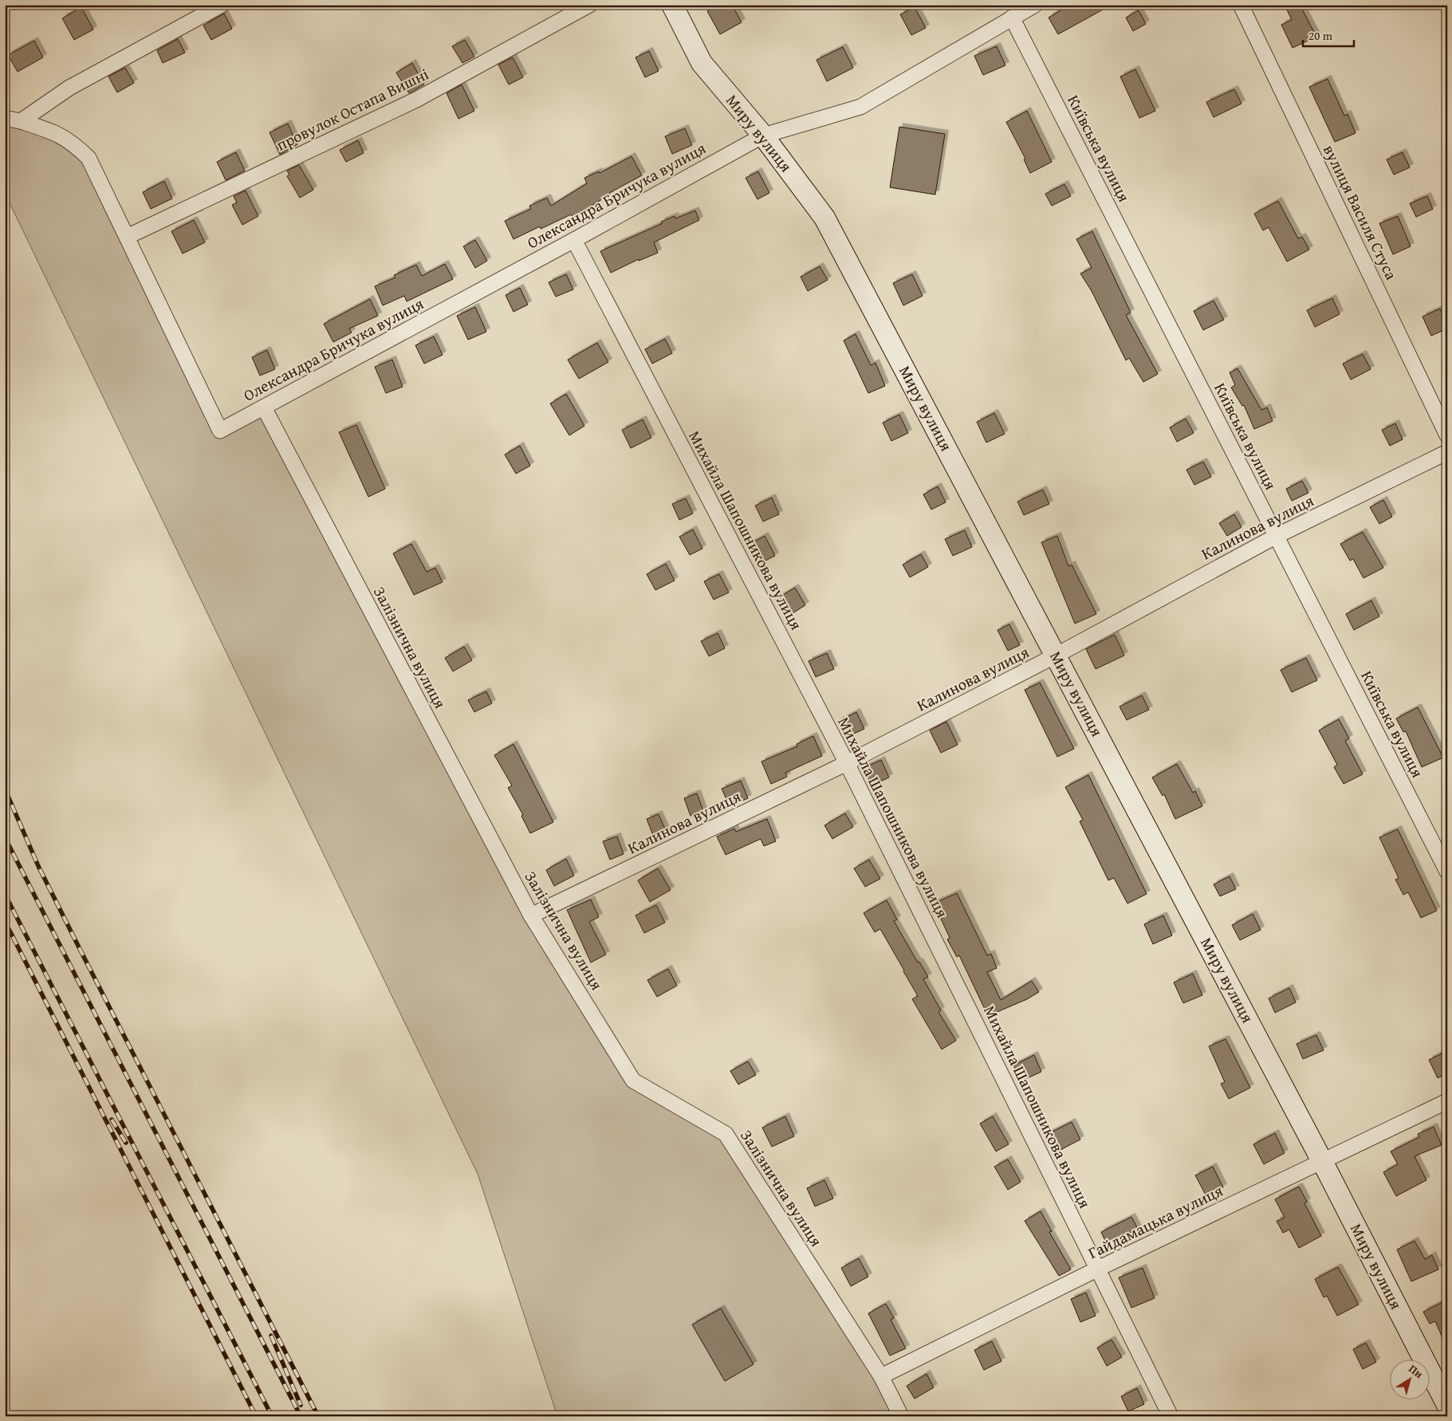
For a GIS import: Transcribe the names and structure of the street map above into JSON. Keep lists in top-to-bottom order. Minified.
{"streets":{"main road":["Миру вулиця"],"street":["провулок Остапа Вишні","Київська вулиця","Олександра Бричука вулиця","вулиця Василя Стуса","Калинова вулиця","Михайла Шапошникова вулиця","Залізнична вулиця","Гайдамацька вулиця"]},"crossings":[["провулок Остапа Вишні","Олександра Бричука вулиця"],["Миру вулиця","Олександра Бричука вулиця"],["Миру вулиця","Калинова вулиця"],["Миру вулиця","Гайдамацька вулиця"],["Київська вулиця","Олександра Бричука вулиця"],["Київська вулиця","Калинова вулиця"],["Олександра Бричука вулиця","Михайла Шапошникова вулиця"],["Олександра Бричука вулиця","Залізнична вулиця"],["Калинова вулиця","Михайла Шапошникова вулиця"],["Калинова вулиця","Залізнична вулиця"],["Михайла Шапошникова вулиця","Гайдамацька вулиця"],["Залізнична вулиця","Гайдамацька вулиця"]],"scale_bar":"20 m","north":"top right"}
